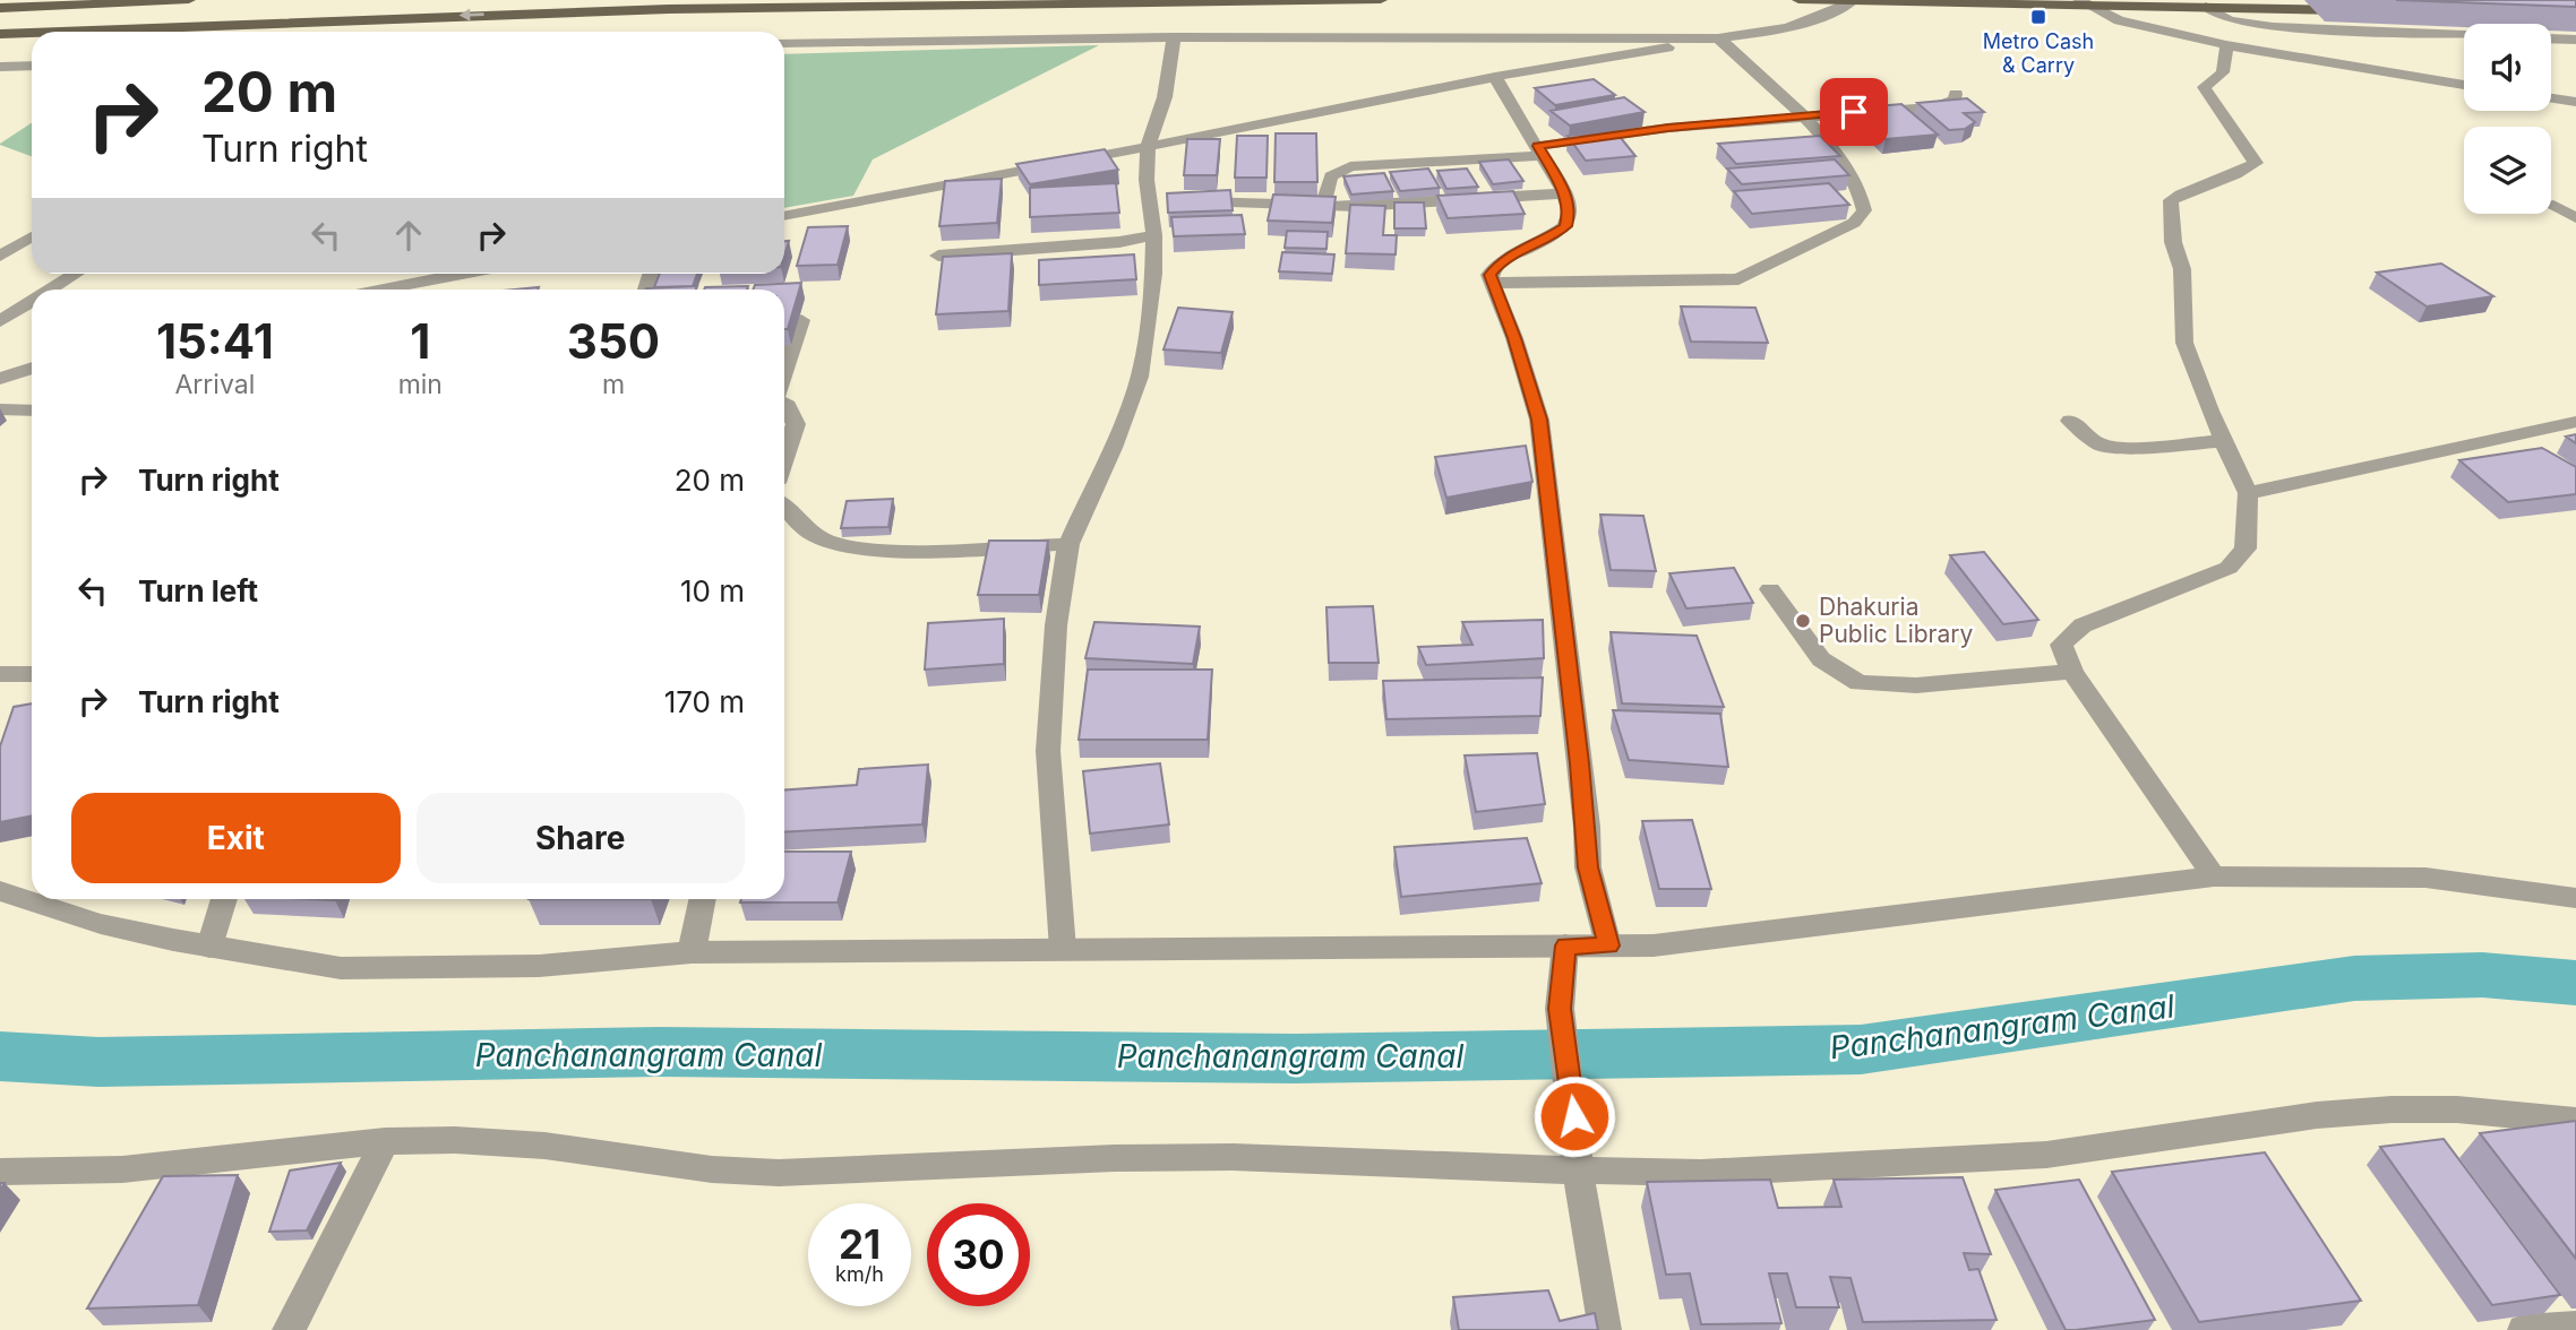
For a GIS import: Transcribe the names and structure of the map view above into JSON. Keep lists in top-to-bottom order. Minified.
{"water":["Panchanangram Canal"],"places":{"transit":["Metro Cash & Carry"],"other":["Dhakuria Public Library"]},"page":{"turn":["20 m","Turn right"],"eta":["15:41","Arrival","1","min","350","m"],"list":[{"name":"Turn right","value":"20 m"},{"name":"Turn left","value":"10 m"},{"name":"Turn right","value":"170 m"}],"buttons":["Exit","Share"],"speed":"21 km/h","limit":"30"}}
